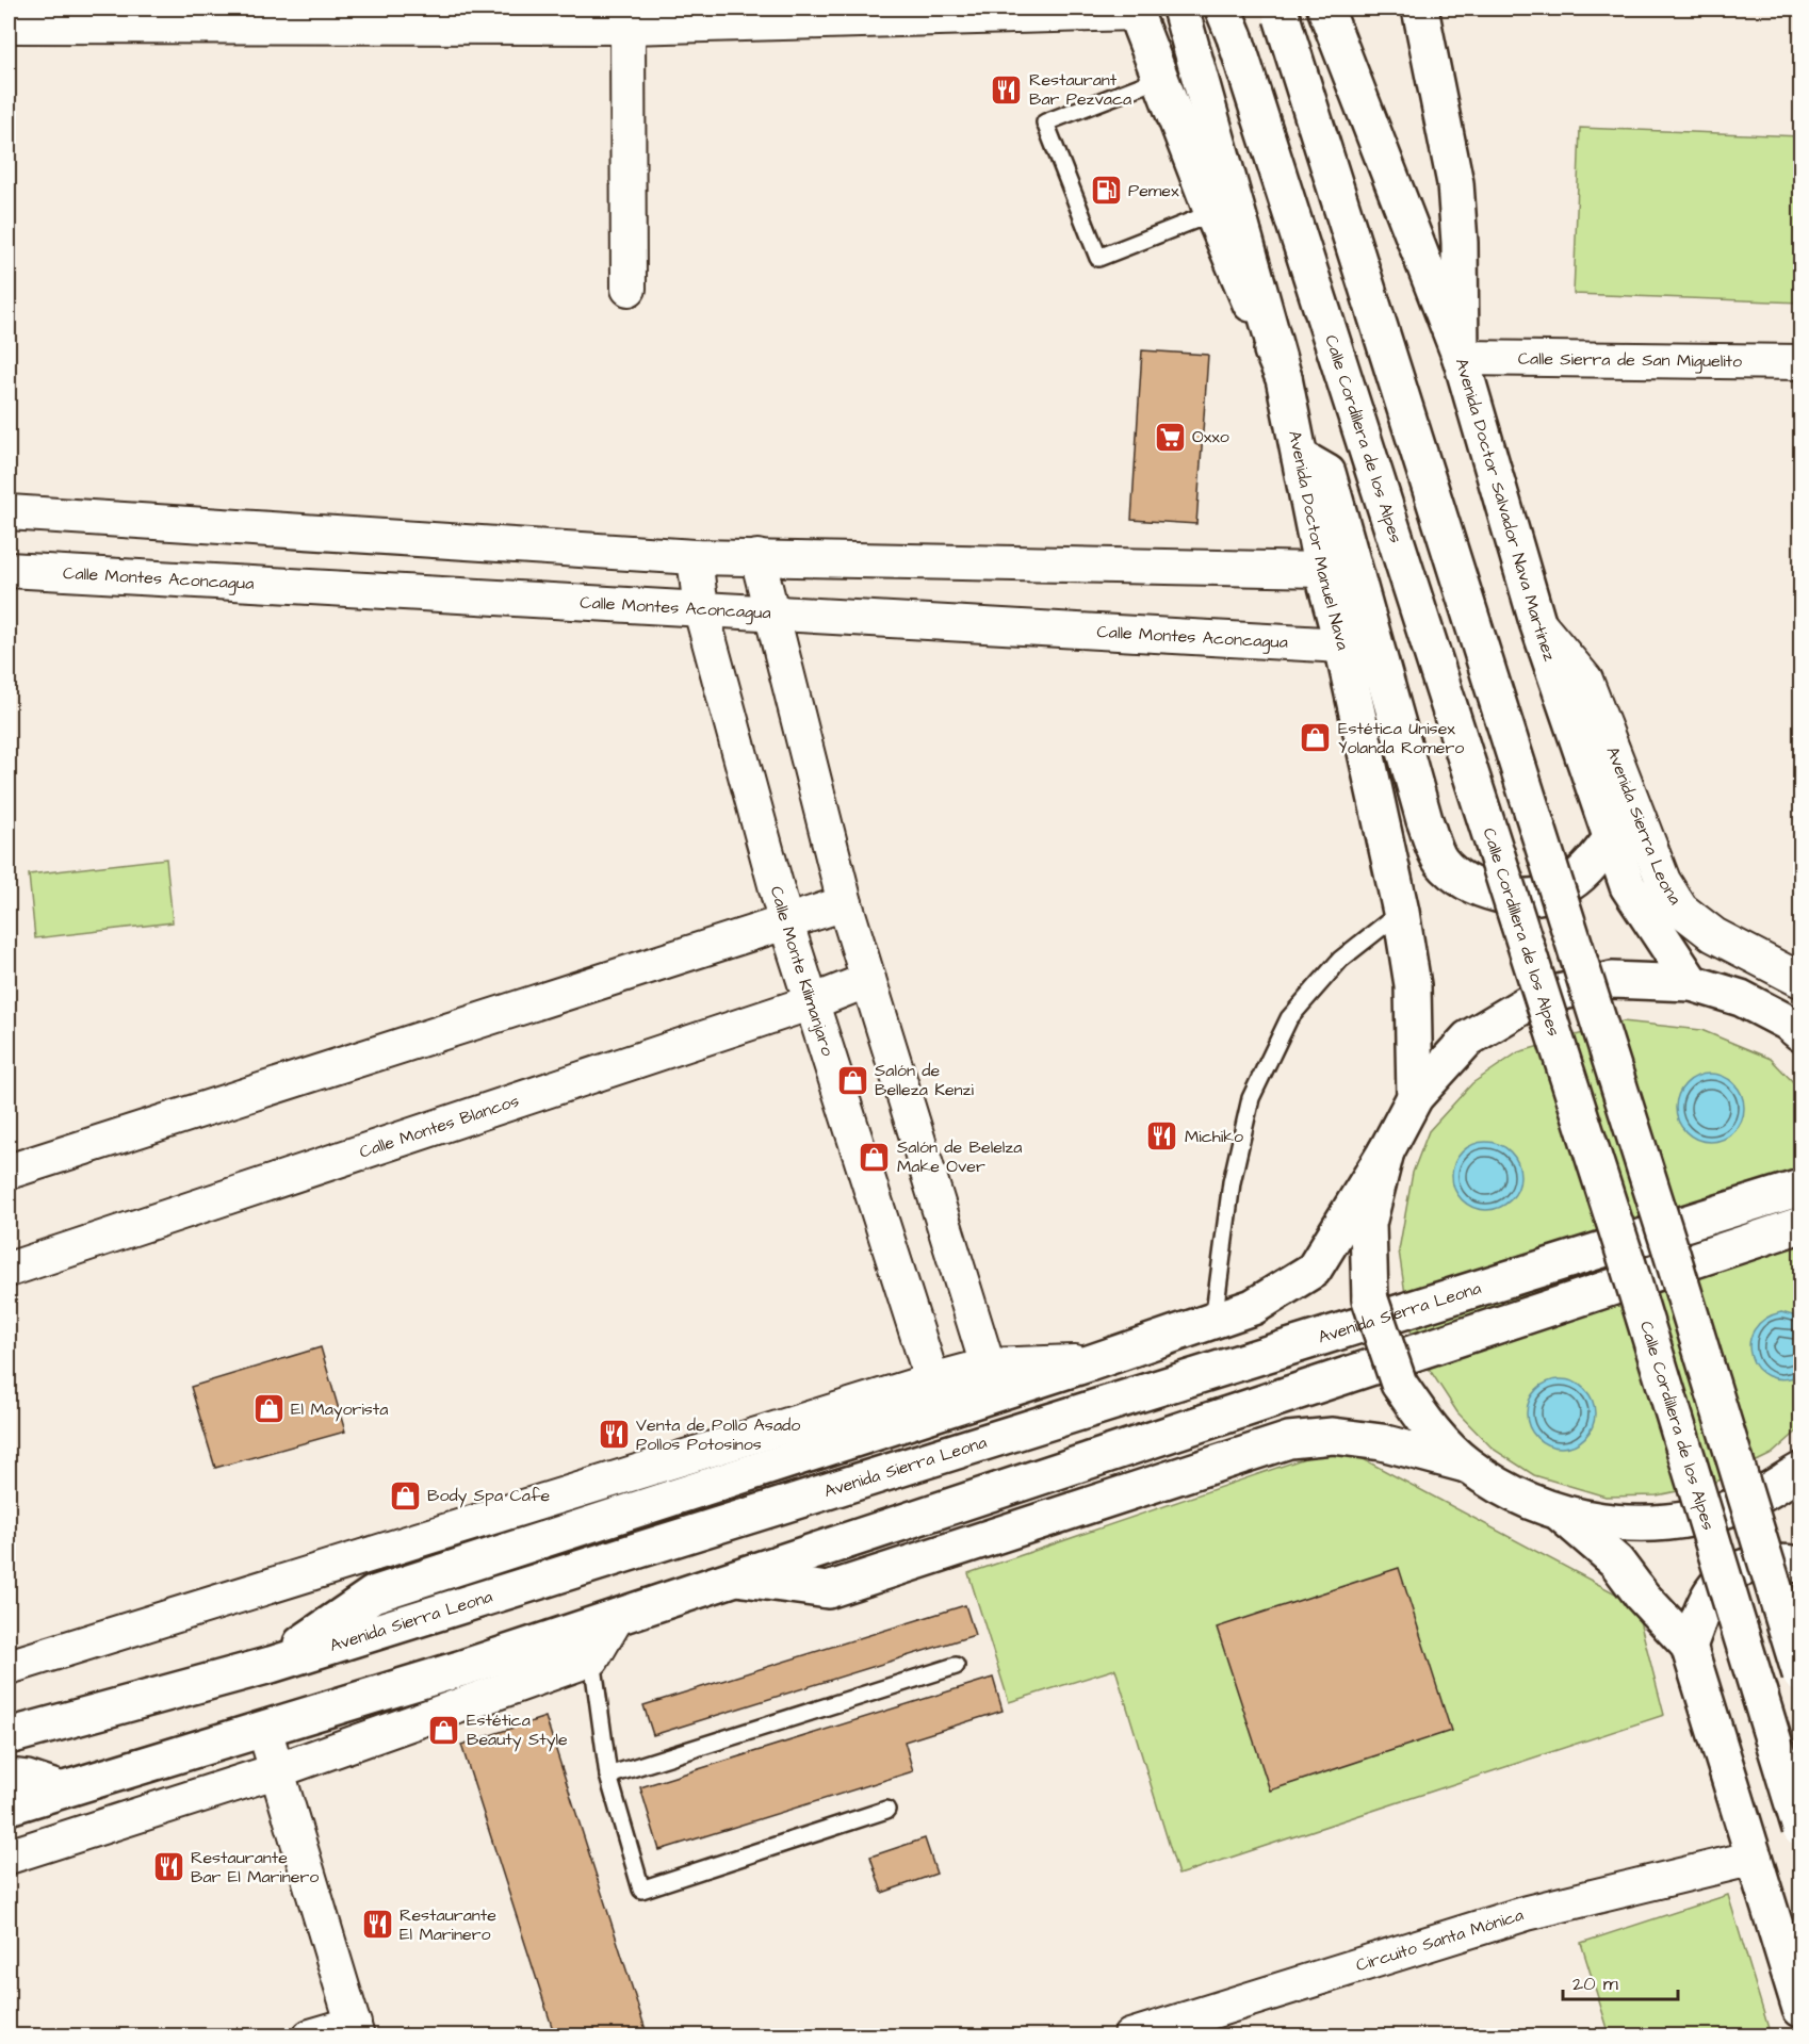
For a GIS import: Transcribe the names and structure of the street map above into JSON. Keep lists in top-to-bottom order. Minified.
{"streets":{"main road":["Calle Cordillera de los Alpes","Avenida Doctor Salvador Nava Martínez","Avenida Doctor Manuel Nava","Avenida Sierra Leona"],"street":["Calle Sierra de San Miguelito","Calle Montes Aconcagua","Calle Monte Kilimanjaro","Calle Montes Blancos","Circuito Santa Mónica"]},"crossings":[["Calle Sierra de San Miguelito","Avenida Doctor Salvador Nava Martínez"],["Avenida Doctor Salvador Nava Martínez","Avenida Sierra Leona"],["Avenida Doctor Manuel Nava","Calle Montes Aconcagua"],["Calle Montes Aconcagua","Calle Monte Kilimanjaro"],["Calle Monte Kilimanjaro","Calle Montes Blancos"]],"places":{"restaurant":["Restaurant Bar Pezvaca","Michiko","Venta de Pollo Asado Pollos Potosinos","Restaurante Bar El Marinero","Restaurante El Marinero"],"fuel station":["Pemex"],"supermarket":["Oxxo"],"shop":["Estética Unisex Yolanda Romero","Salón de Belleza Kenzi","Salón de Belelza Make Over","El Mayorista","Body Spa Cafe","Estética Beauty Style"]},"scale_bar":"20 m"}
